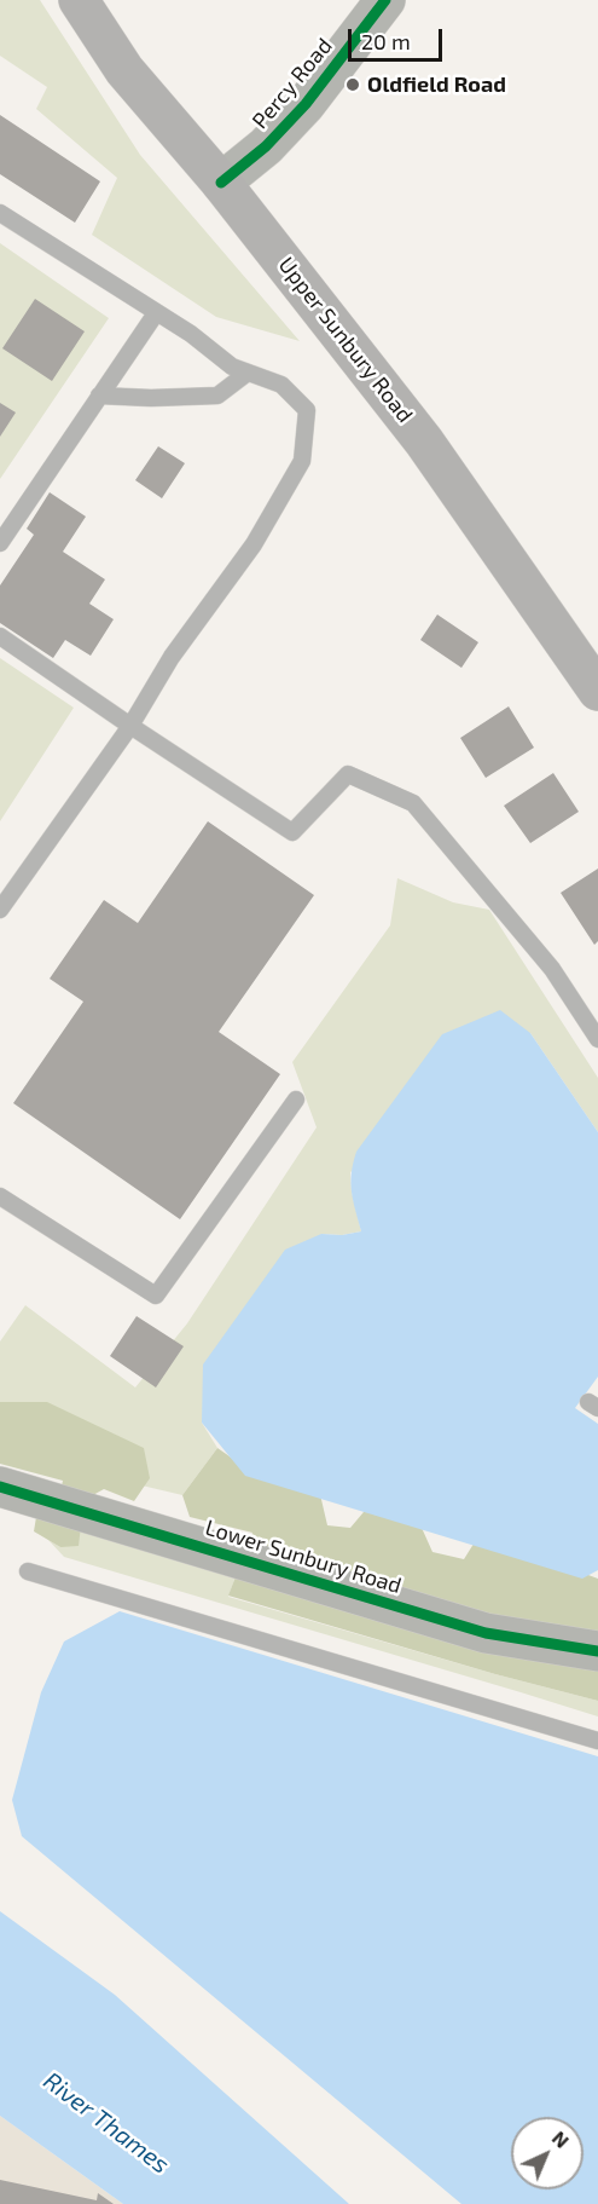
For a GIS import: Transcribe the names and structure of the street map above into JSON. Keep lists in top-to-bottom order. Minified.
{"streets":{"highway":["Upper Sunbury Road"],"street":["Percy Road","Lower Sunbury Road"]},"crossings":[["Percy Road","Upper Sunbury Road"]],"water":["River Thames"],"places":["Oldfield Road"],"scale_bar":"20 m","north":"top right"}
